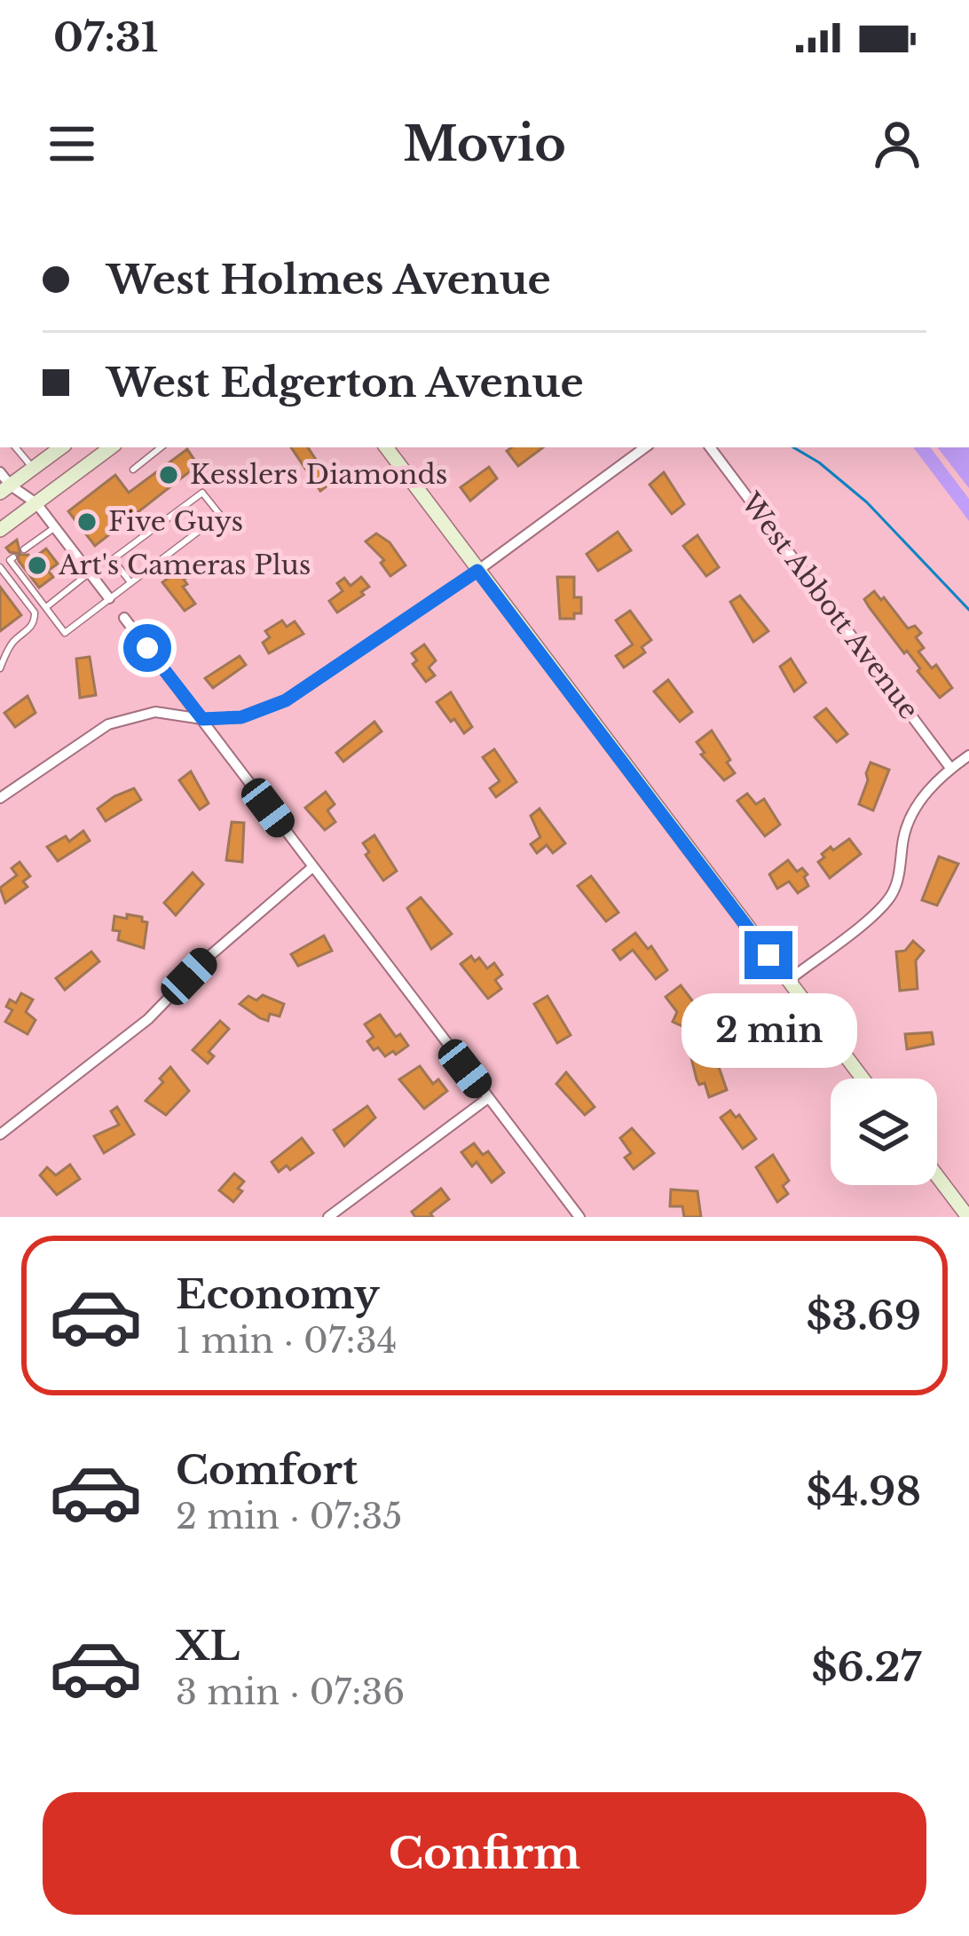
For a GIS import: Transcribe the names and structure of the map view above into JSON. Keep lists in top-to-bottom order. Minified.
{"streets":{"street":["West Abbott Avenue"]},"places":["Kesslers Diamonds","Five Guys","Art's Cameras Plus"],"page":{"status":"07:31","header":"Movio","banner":["West Holmes Avenue","West Edgerton Avenue"],"bubble":"2 min","list":[{"name":"Economy","note":"1 min · 07:34","value":"$3.69"},{"name":"Comfort","note":"2 min · 07:35","value":"$4.98"},{"name":"XL","note":"3 min · 07:36","value":"$6.27"}],"buttons":"Confirm"}}
